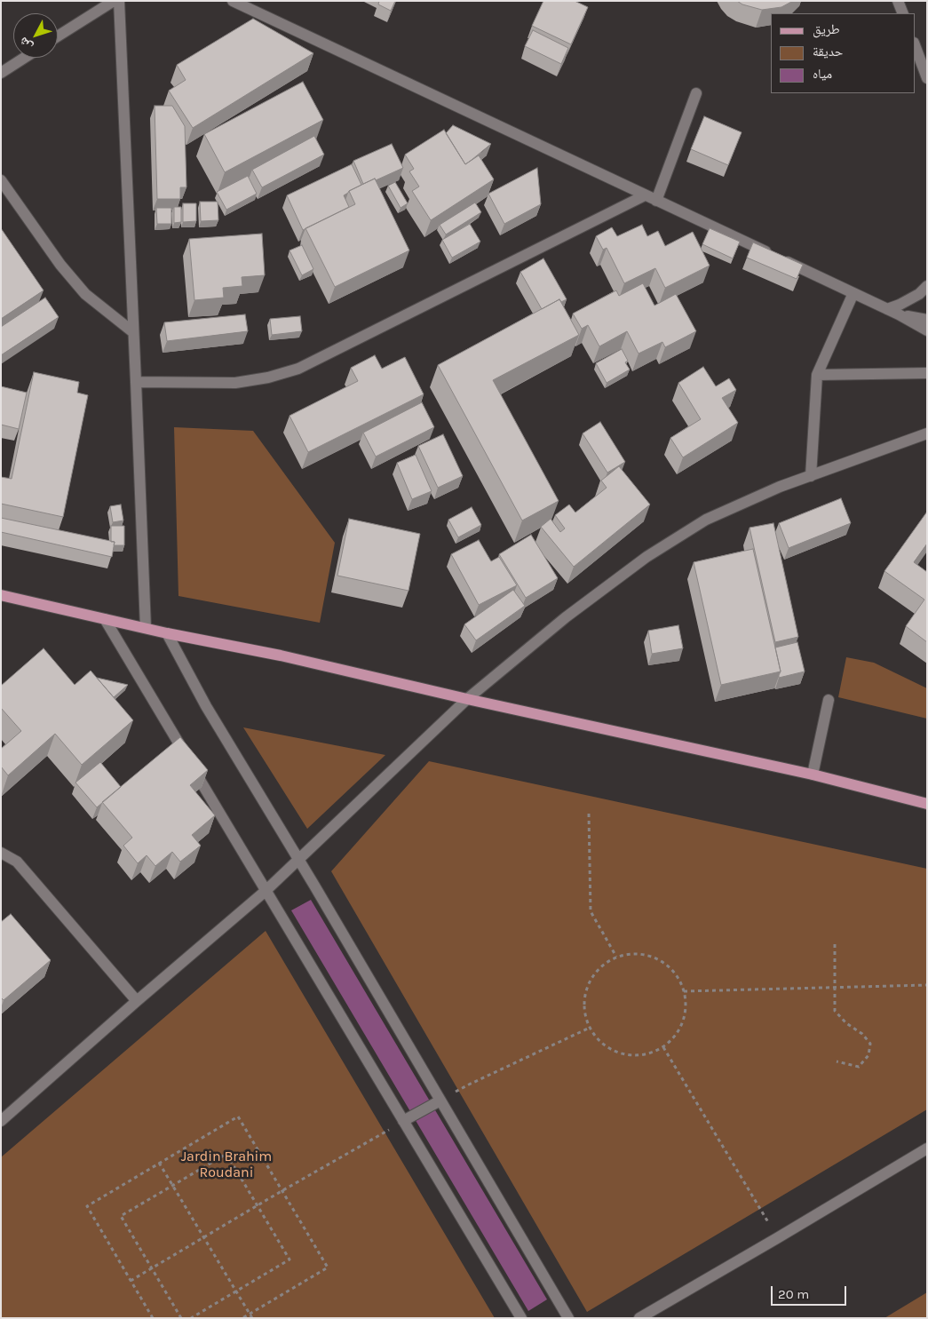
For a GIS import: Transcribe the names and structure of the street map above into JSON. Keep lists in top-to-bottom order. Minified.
{"parks":["Jardin Brahim Roudani"],"legend":["طريق","حديقة","مياه"],"scale_bar":"20 m","north":"bottom left"}
